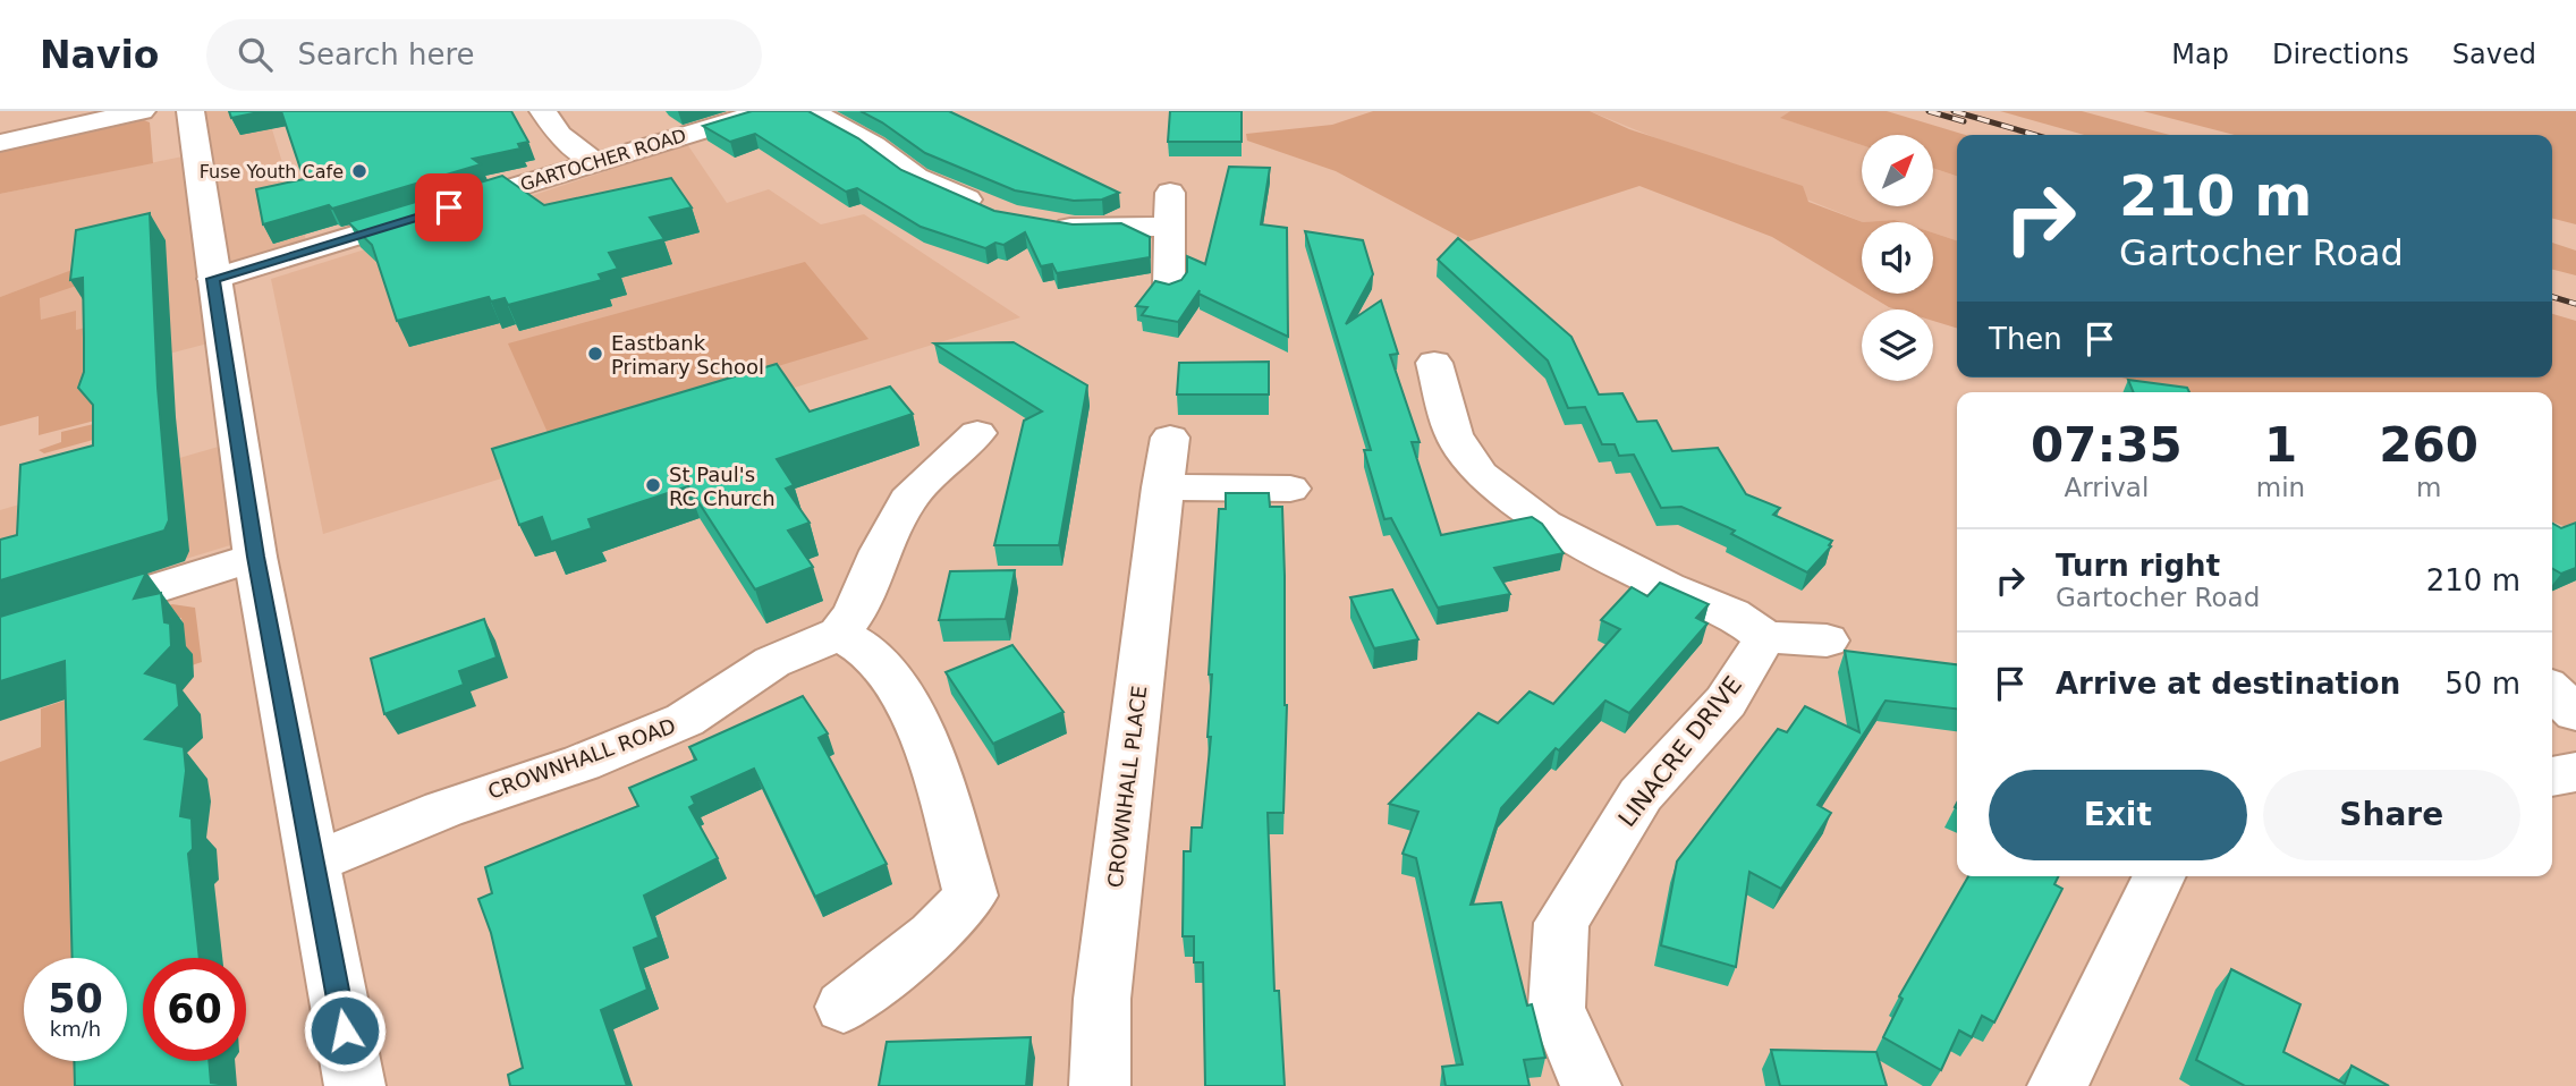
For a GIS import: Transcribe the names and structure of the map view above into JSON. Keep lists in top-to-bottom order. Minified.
{"streets":{"street":["GARTOCHER ROAD","LINACRE DRIVE","CROWNHALL ROAD","CROWNHALL PLACE"]},"places":["Fuse Youth Cafe","Eastbank Primary School","St Paul's RC Church"],"north":"top right","page":{"header":"Navio","search":"Search here","nav":["Map","Directions","Saved"],"turn":["210 m","Gartocher Road"],"then":"Then","eta":["07:35","Arrival","1","min","260","m"],"list":[{"name":"Turn right","note":"Gartocher Road","value":"210 m"},{"name":"Arrive at destination","value":"50 m"}],"buttons":["Exit","Share"],"speed":"50 km/h","limit":"60"}}
